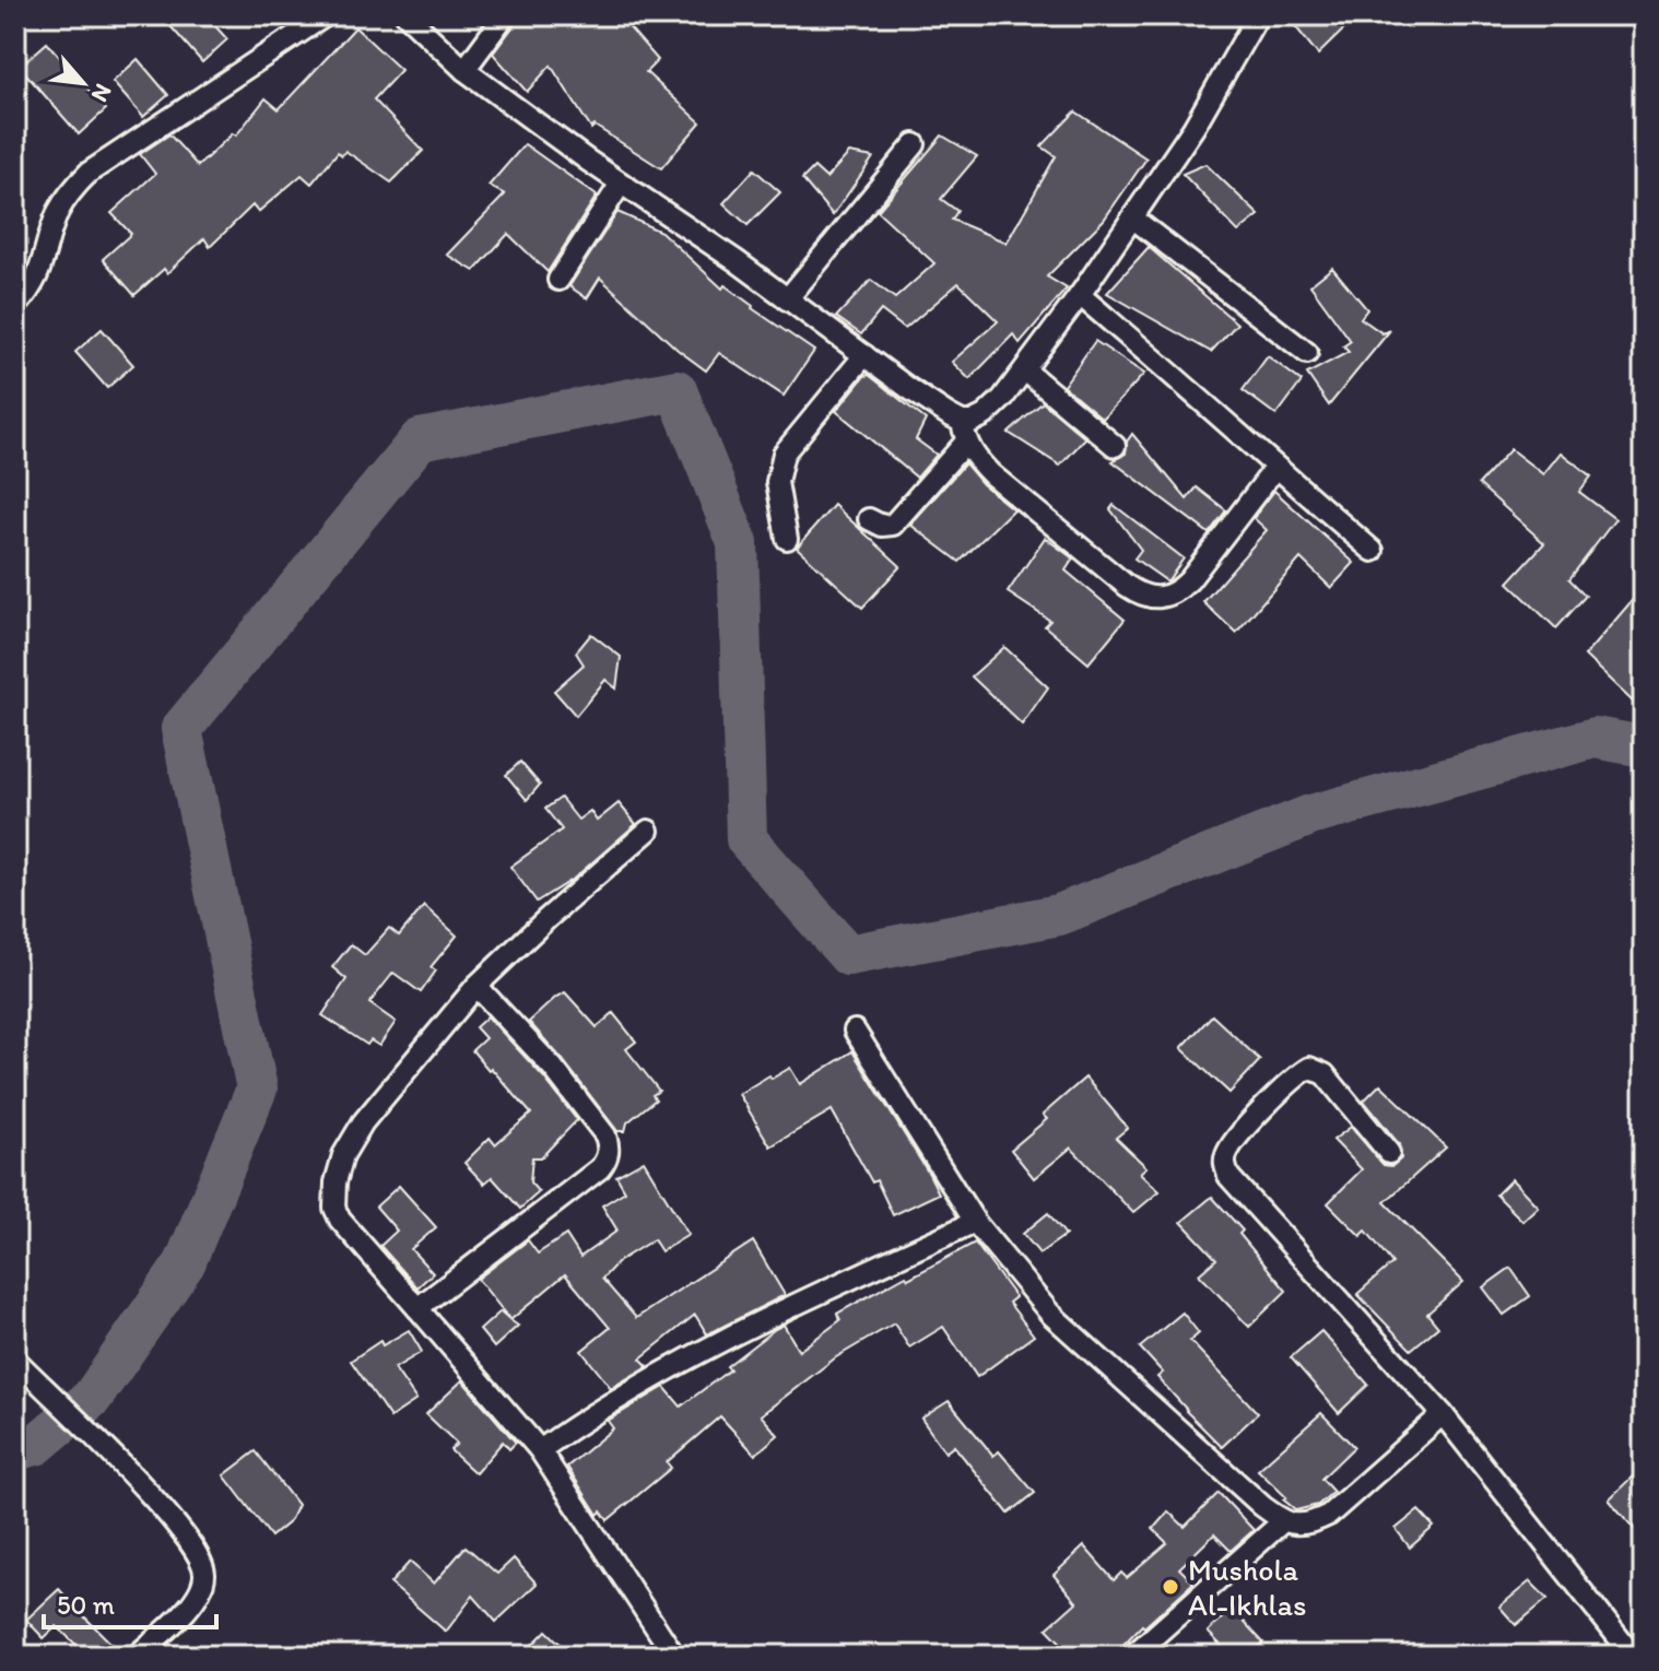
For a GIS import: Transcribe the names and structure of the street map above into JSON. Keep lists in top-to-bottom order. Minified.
{"places":["Mushola Al-Ikhlas"],"scale_bar":"50 m","north":"bottom right"}
